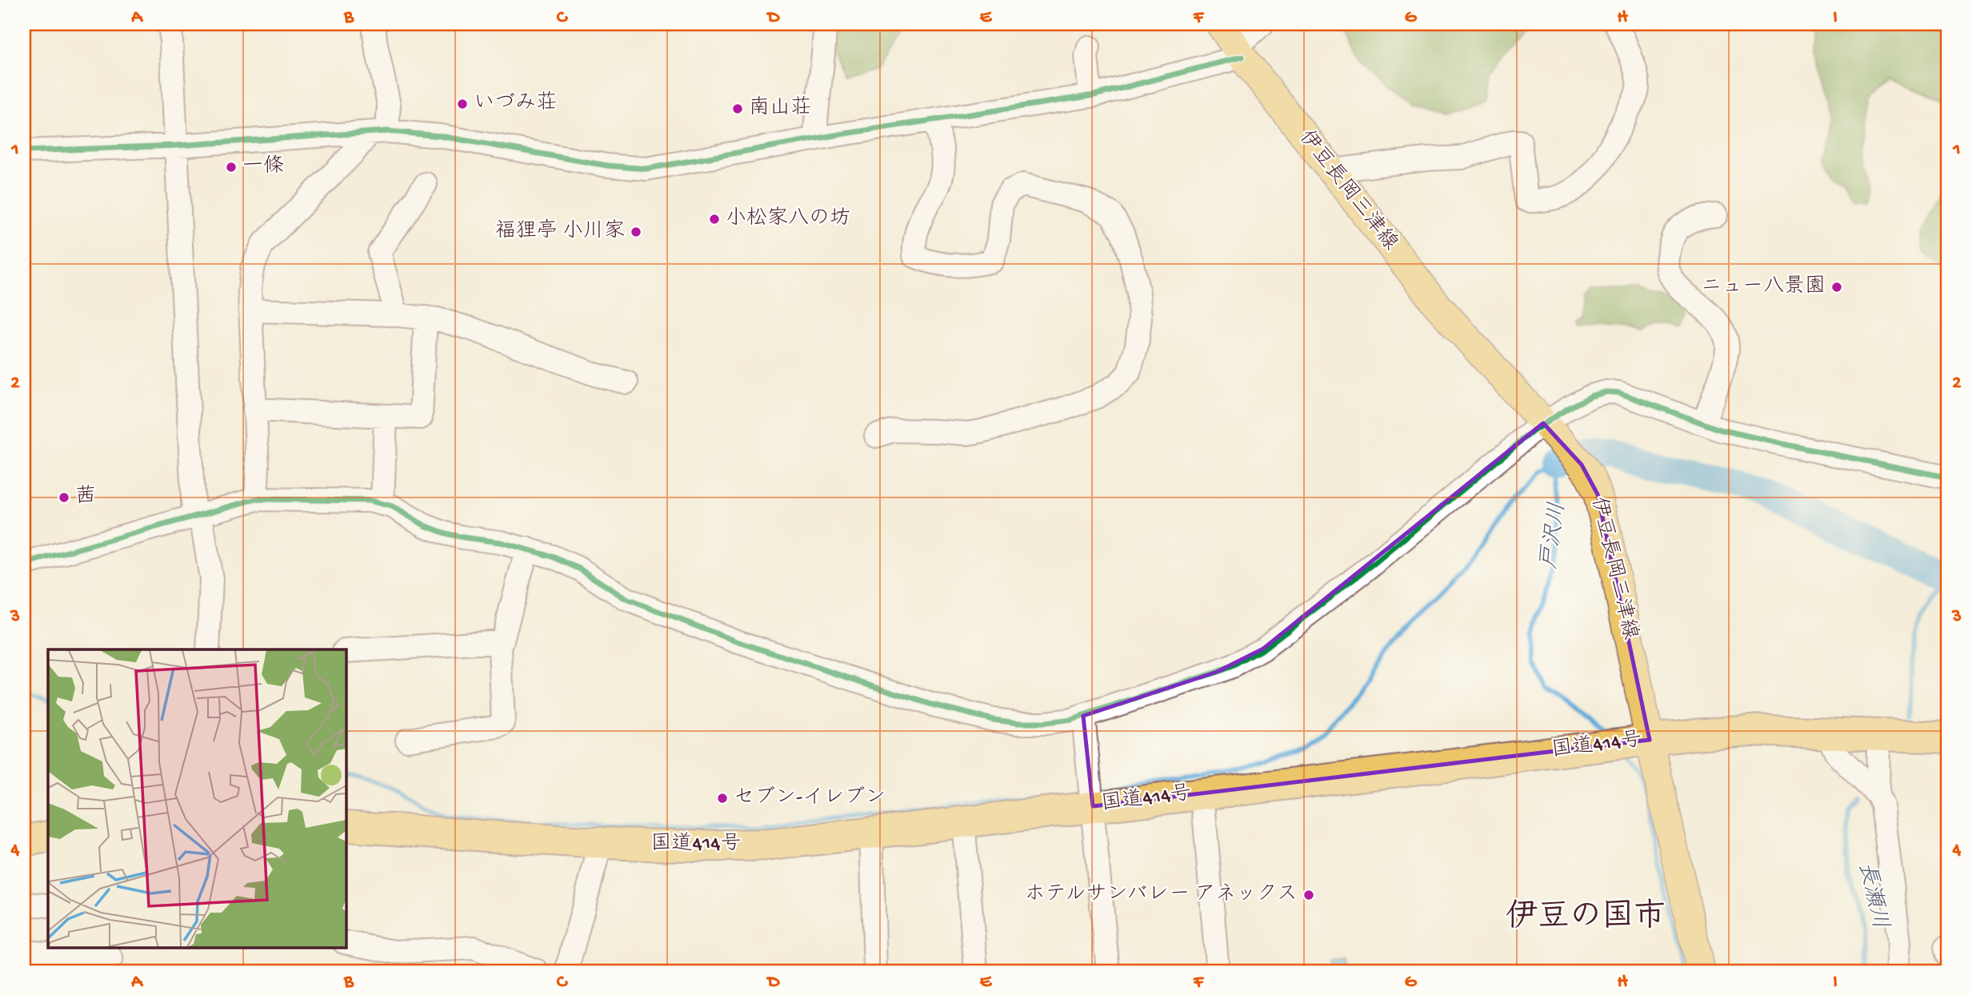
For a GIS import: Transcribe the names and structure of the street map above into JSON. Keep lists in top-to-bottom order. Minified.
{"streets":{"highway":["国道414号"],"main road":["伊豆長岡三津線"]},"crossings":[["伊豆長岡三津線","国道414号"]],"districts":["伊豆の国市"],"water":["戸沢川","長瀬川"],"places":["いづみ荘","南山荘","一條","小松家八の坊","福狸亭 小川家","ニュー八景園","茜","セブン-イレブン","ホテルサンバレー アネックス"],"grid":{"columns":["A","B","C","D","E","F","G","H","I"],"rows":["1","2","3","4"]}}
